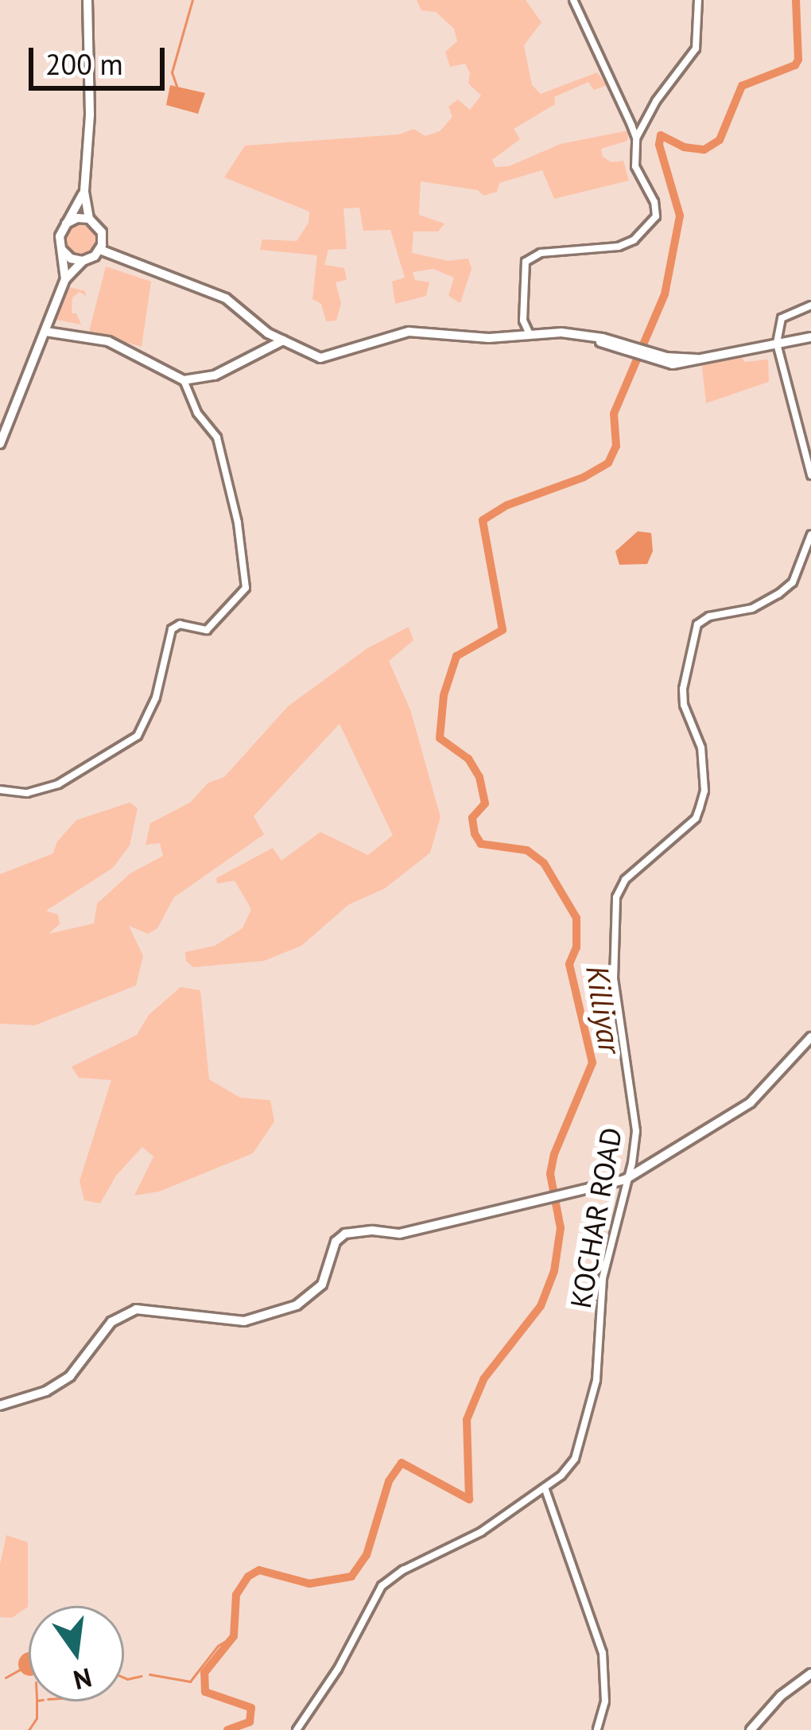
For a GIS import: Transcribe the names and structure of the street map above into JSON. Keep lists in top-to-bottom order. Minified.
{"streets":{"street":["KOCHAR ROAD"]},"water":["Killiyar"],"scale_bar":"200 m","north":"bottom"}
